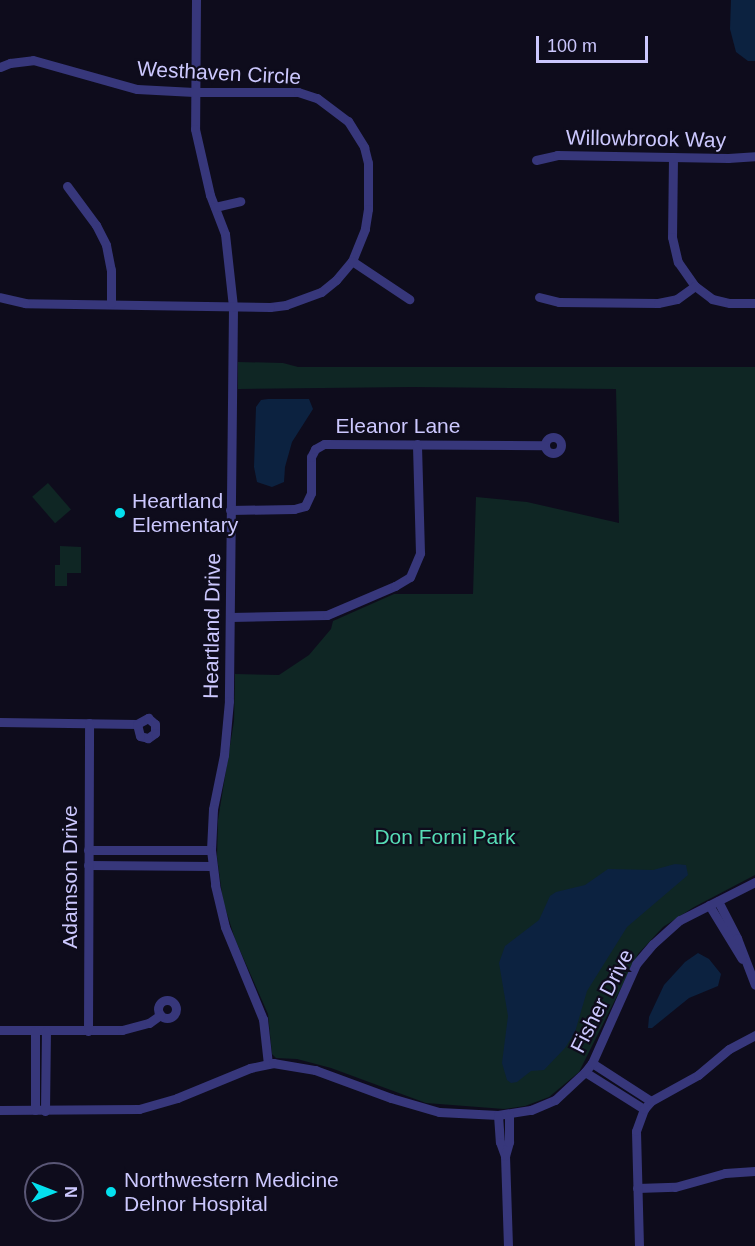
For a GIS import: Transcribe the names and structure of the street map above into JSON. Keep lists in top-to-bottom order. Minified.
{"streets":{"street":["Westhaven Circle","Willowbrook Way","Eleanor Lane","Heartland Drive","Adamson Drive","Fisher Drive"]},"crossings":[["Westhaven Circle","Heartland Drive"],["Eleanor Lane","Heartland Drive"],["Heartland Drive","Fisher Drive"]],"parks":["Don Forni Park"],"places":["Heartland Elementary","Northwestern Medicine Delnor Hospital"],"scale_bar":"100 m","north":"right"}
